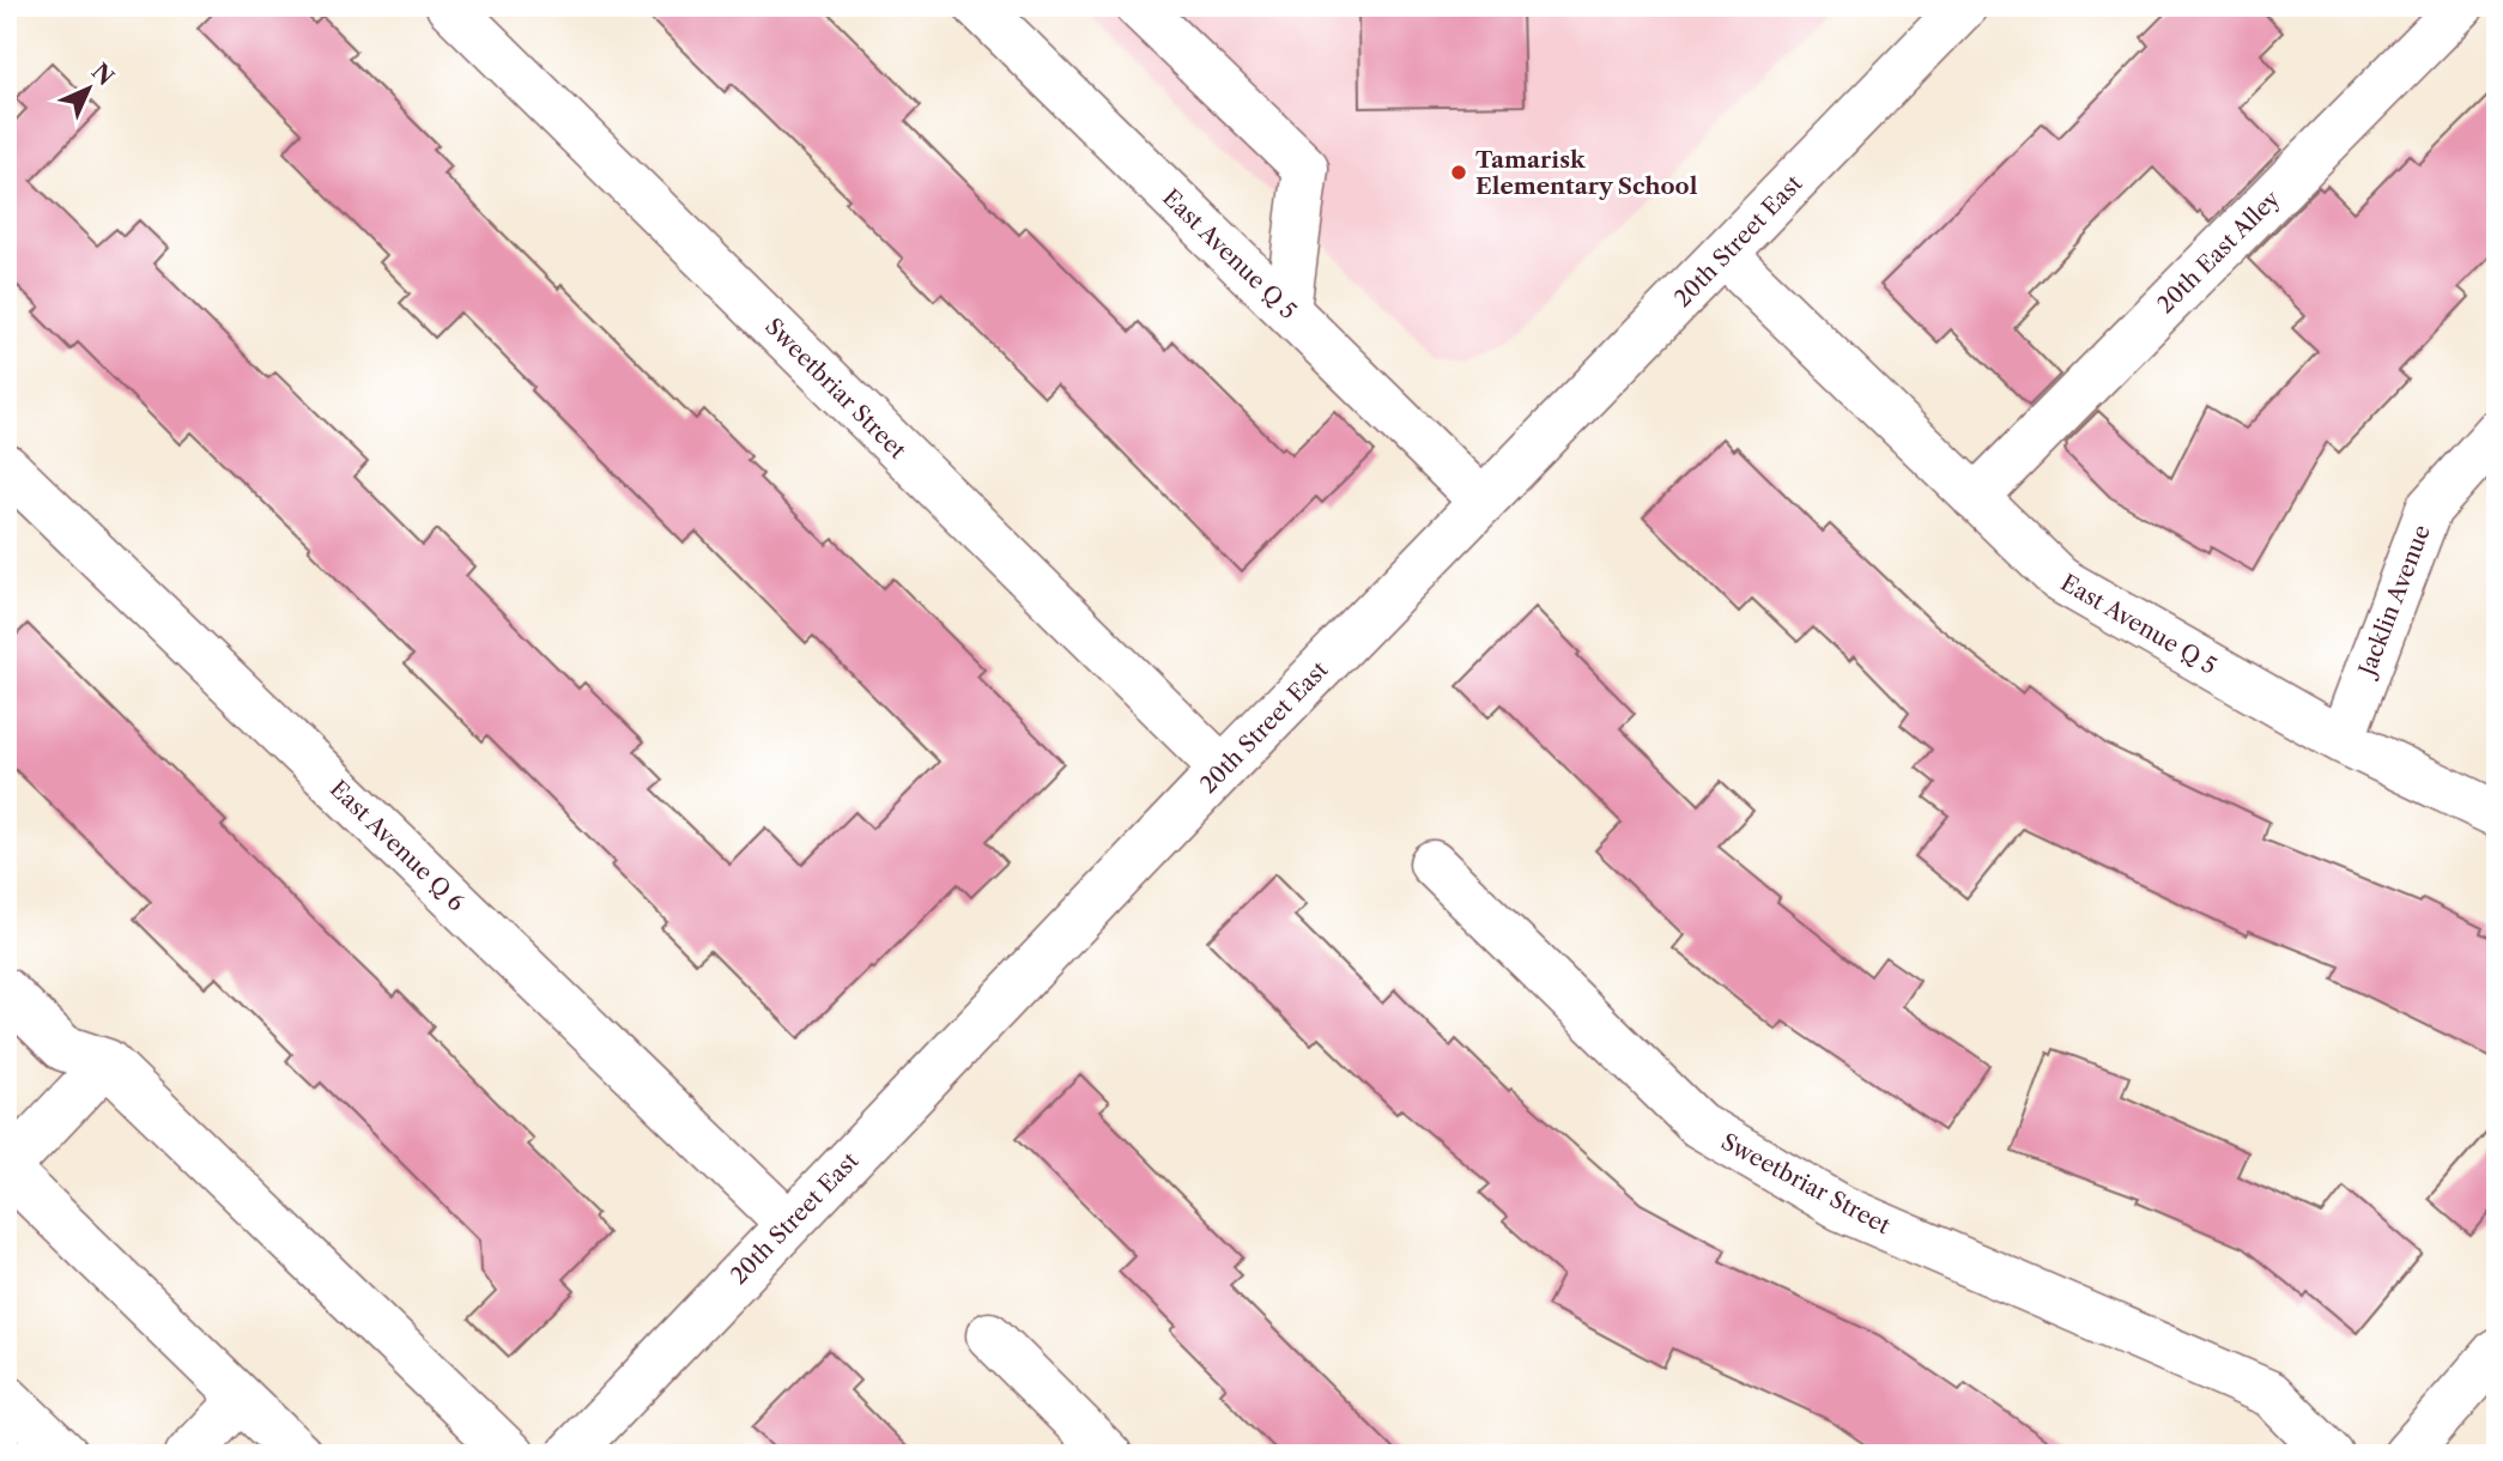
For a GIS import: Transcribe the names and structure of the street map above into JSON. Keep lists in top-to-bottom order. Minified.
{"streets":{"street":["20th Street East","20th East Alley","East Avenue Q 5","Sweetbriar Street","Jacklin Avenue","East Avenue Q 6"]},"crossings":[["20th Street East","East Avenue Q 5"],["20th Street East","Sweetbriar Street"],["20th Street East","East Avenue Q 6"],["20th East Alley","East Avenue Q 5"],["East Avenue Q 5","Jacklin Avenue"]],"places":["Tamarisk Elementary School"],"north":"top right"}
